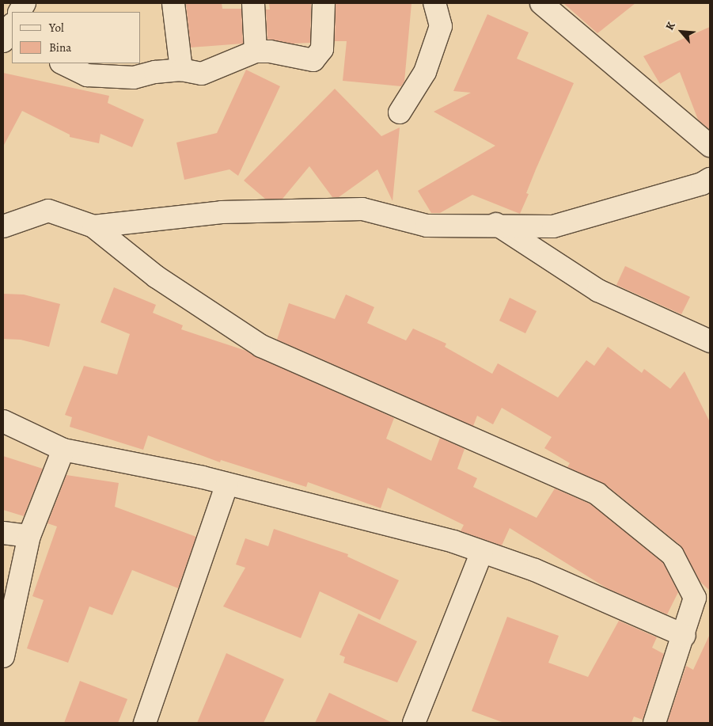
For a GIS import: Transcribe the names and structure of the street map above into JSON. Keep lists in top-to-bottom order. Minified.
{"legend":["Yol","Bina"],"north":"top left"}
